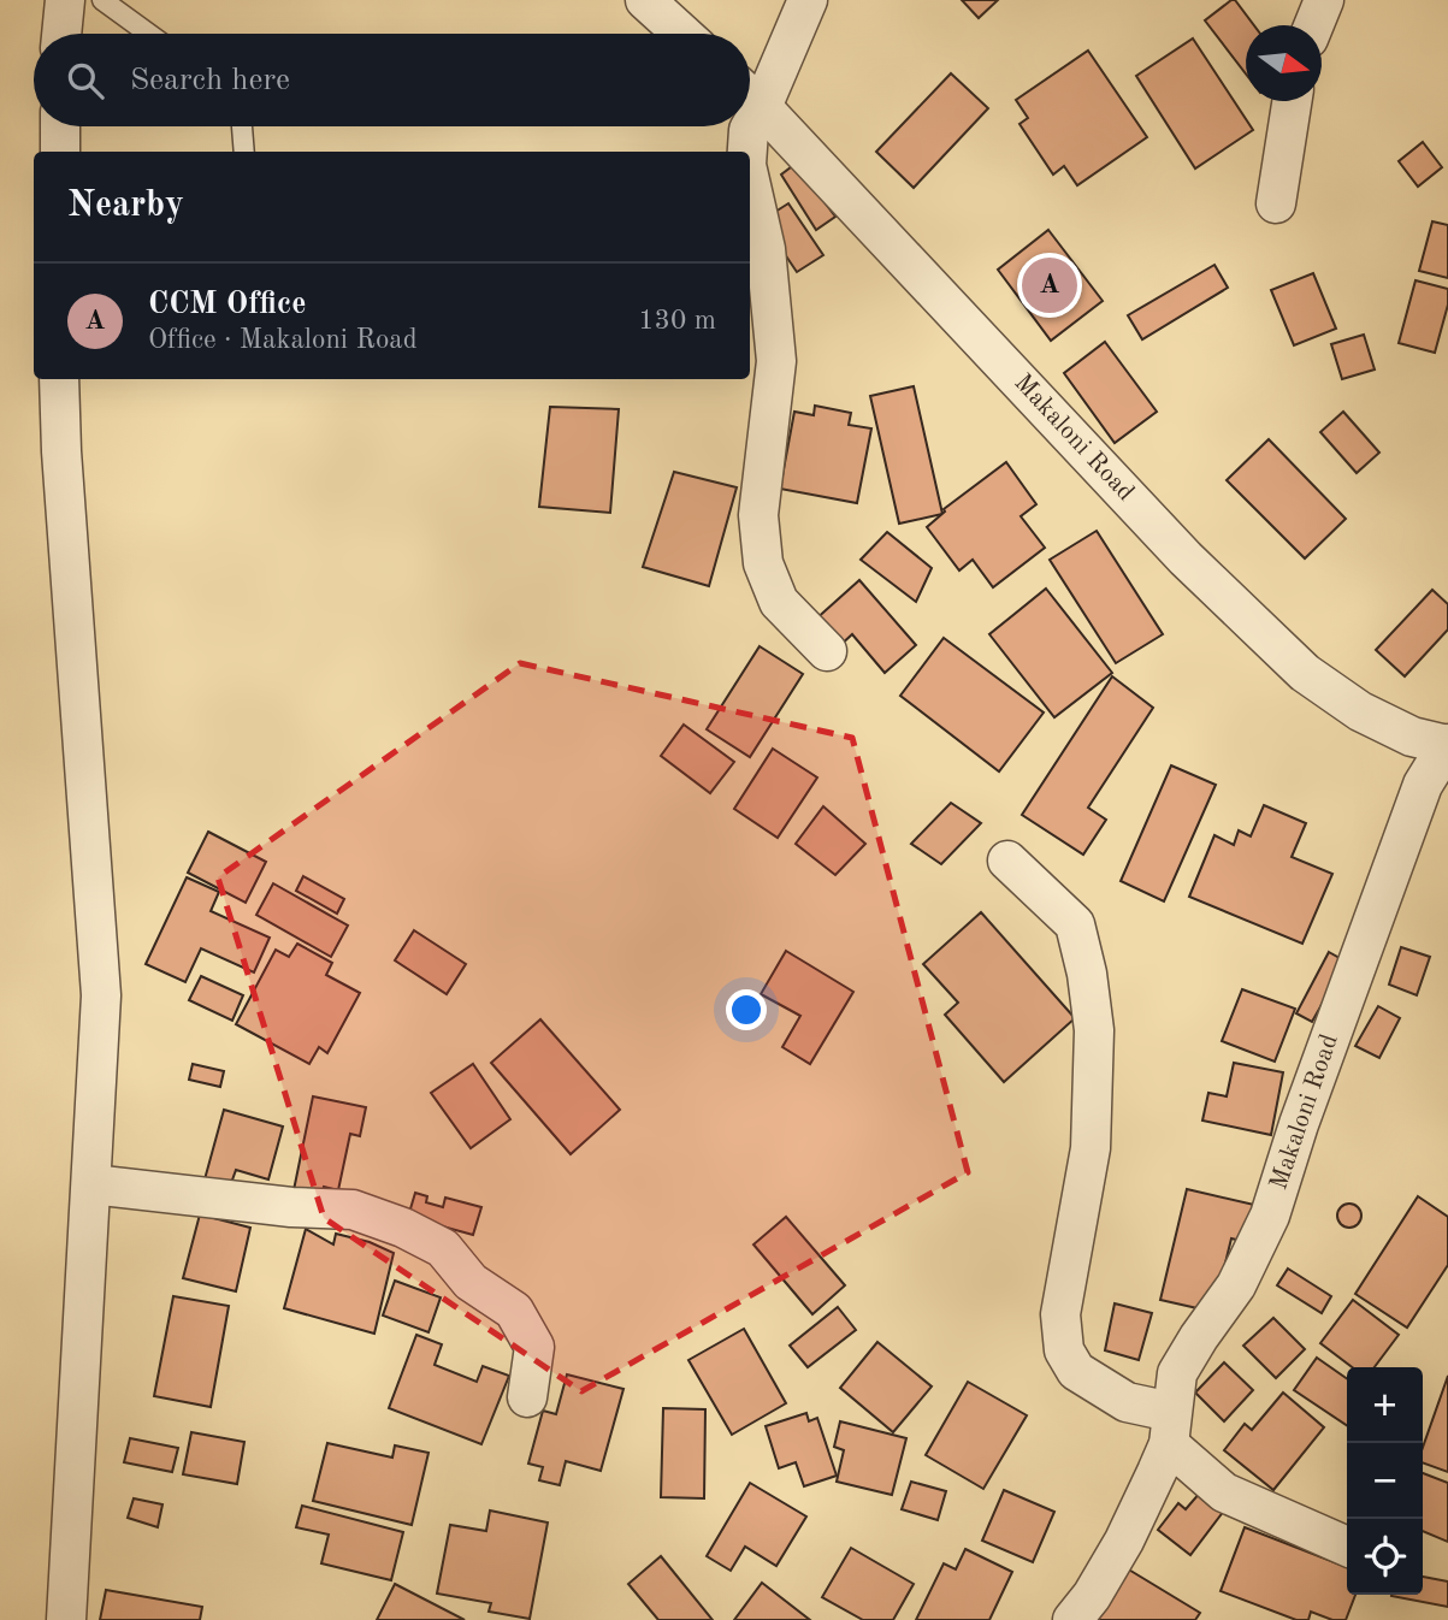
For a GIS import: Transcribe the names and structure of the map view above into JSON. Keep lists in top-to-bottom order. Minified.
{"streets":{"street":["Makaloni Road"]},"north":"right","page":{"search":"Search here","heading":"Nearby","pins":"A","list":[{"mark":"A","name":"CCM Office","note":"Office · Makaloni Road","value":"130 m"}],"map_buttons":["+","−"]}}
